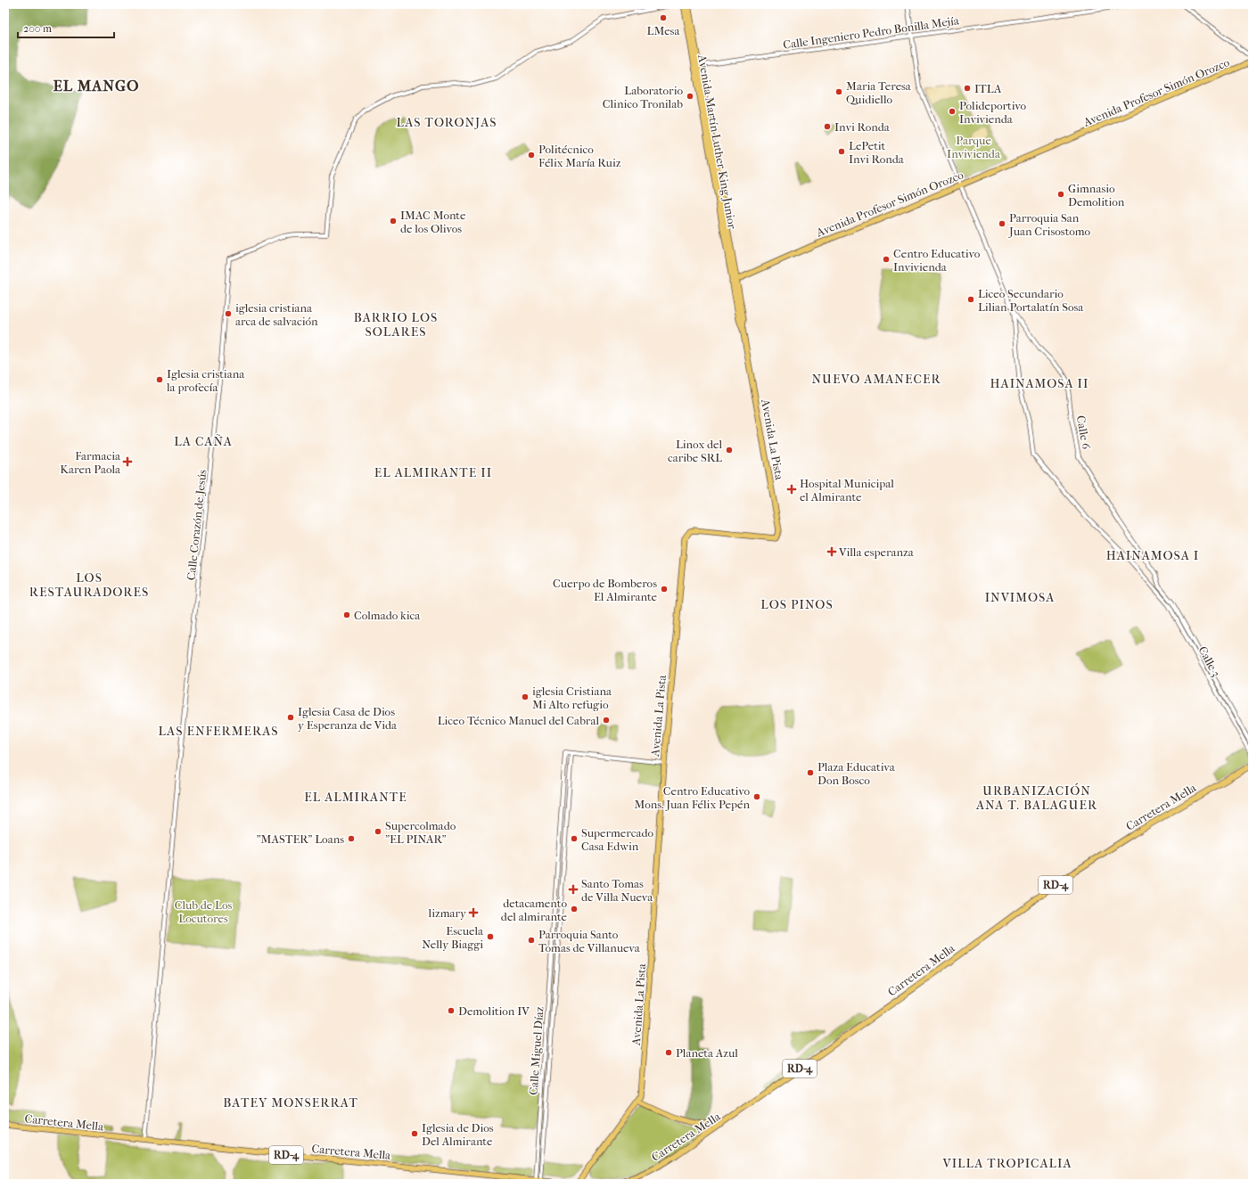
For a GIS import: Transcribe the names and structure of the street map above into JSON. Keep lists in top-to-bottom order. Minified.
{"streets":{"main road":["Avenida Profesor Simón Orozco","Avenida Martín Luther King Junior","Avenida La Pista","Carretera Mella","RD-4"],"street":["Calle Ingeniero Pedro Bonilla Mejía","Calle 6","Calle Corazón de Jesús","Calle 3","Calle Miguel Díaz"]},"crossings":[["Calle Ingeniero Pedro Bonilla Mejía","Avenida Martín Luther King Junior"],["Avenida Profesor Simón Orozco","Avenida Martín Luther King Junior"],["Avenida Profesor Simón Orozco","Avenida La Pista"],["Avenida Martín Luther King Junior","Avenida La Pista"],["Calle 6","Calle 3"],["Calle Corazón de Jesús","Carretera Mella"],["Carretera Mella","RD-4"],["Carretera Mella","Calle Miguel Díaz"]],"districts":["EL MANGO","LAS TORONJAS","BARRIO LOS SOLARES","NUEVO AMANECER","HAINAMOSA II","LA CAÑA","EL ALMIRANTE II","HAINAMOSA I","LOS RESTAURADORES","INVIMOSA","LOS PINOS","LAS ENFERMERAS","URBANIZACIÓN ANA T. BALAGUER","EL ALMIRANTE","BATEY MONSERRAT","VILLA TROPICALIA"],"parks":["Parque Invivienda","Club de Los Locutores"],"places":{"other":["LMesa","ITLA","Maria Teresa Quidiello","Laboratorio Clinico Tronilab","Polideportivo Invivienda","Invi Ronda","LePetit Invi Ronda","Politécnico Félix María Ruiz","Gimnasio Demolition","IMAC Monte de los Olivos","Parroquia San Juan Crisostomo","Centro Educativo Invivienda","Liceo Secundario Lilian Portalatín Sosa","iglesia cristiana arca de salvación","Iglesia cristiana la profecía","Linox del caribe SRL","Cuerpo de Bomberos El Almirante","Colmado kica","iglesia Cristiana Mi Alto refugio","Iglesia Casa de Dios y Esperanza de Vida","Liceo Técnico Manuel del Cabral","Plaza Educativa Don Bosco","Centro Educativo Mons. Juan Félix Pepén","Supercolmado \"EL PINAR\"","\"MASTER\" Loans","Supermercado Casa Edwin","detacamento del almirante","Escuela Nelly Biaggi","Parroquia Santo Tomas de Villanueva","Demolition IV","Planeta Azul","Iglesia de Dios Del Almirante"],"health":["Farmacia Karen Paola","Hospital Municipal el Almirante","Villa esperanza","Santo Tomas de Villa Nueva","lizmary"]},"scale_bar":"200 m"}
